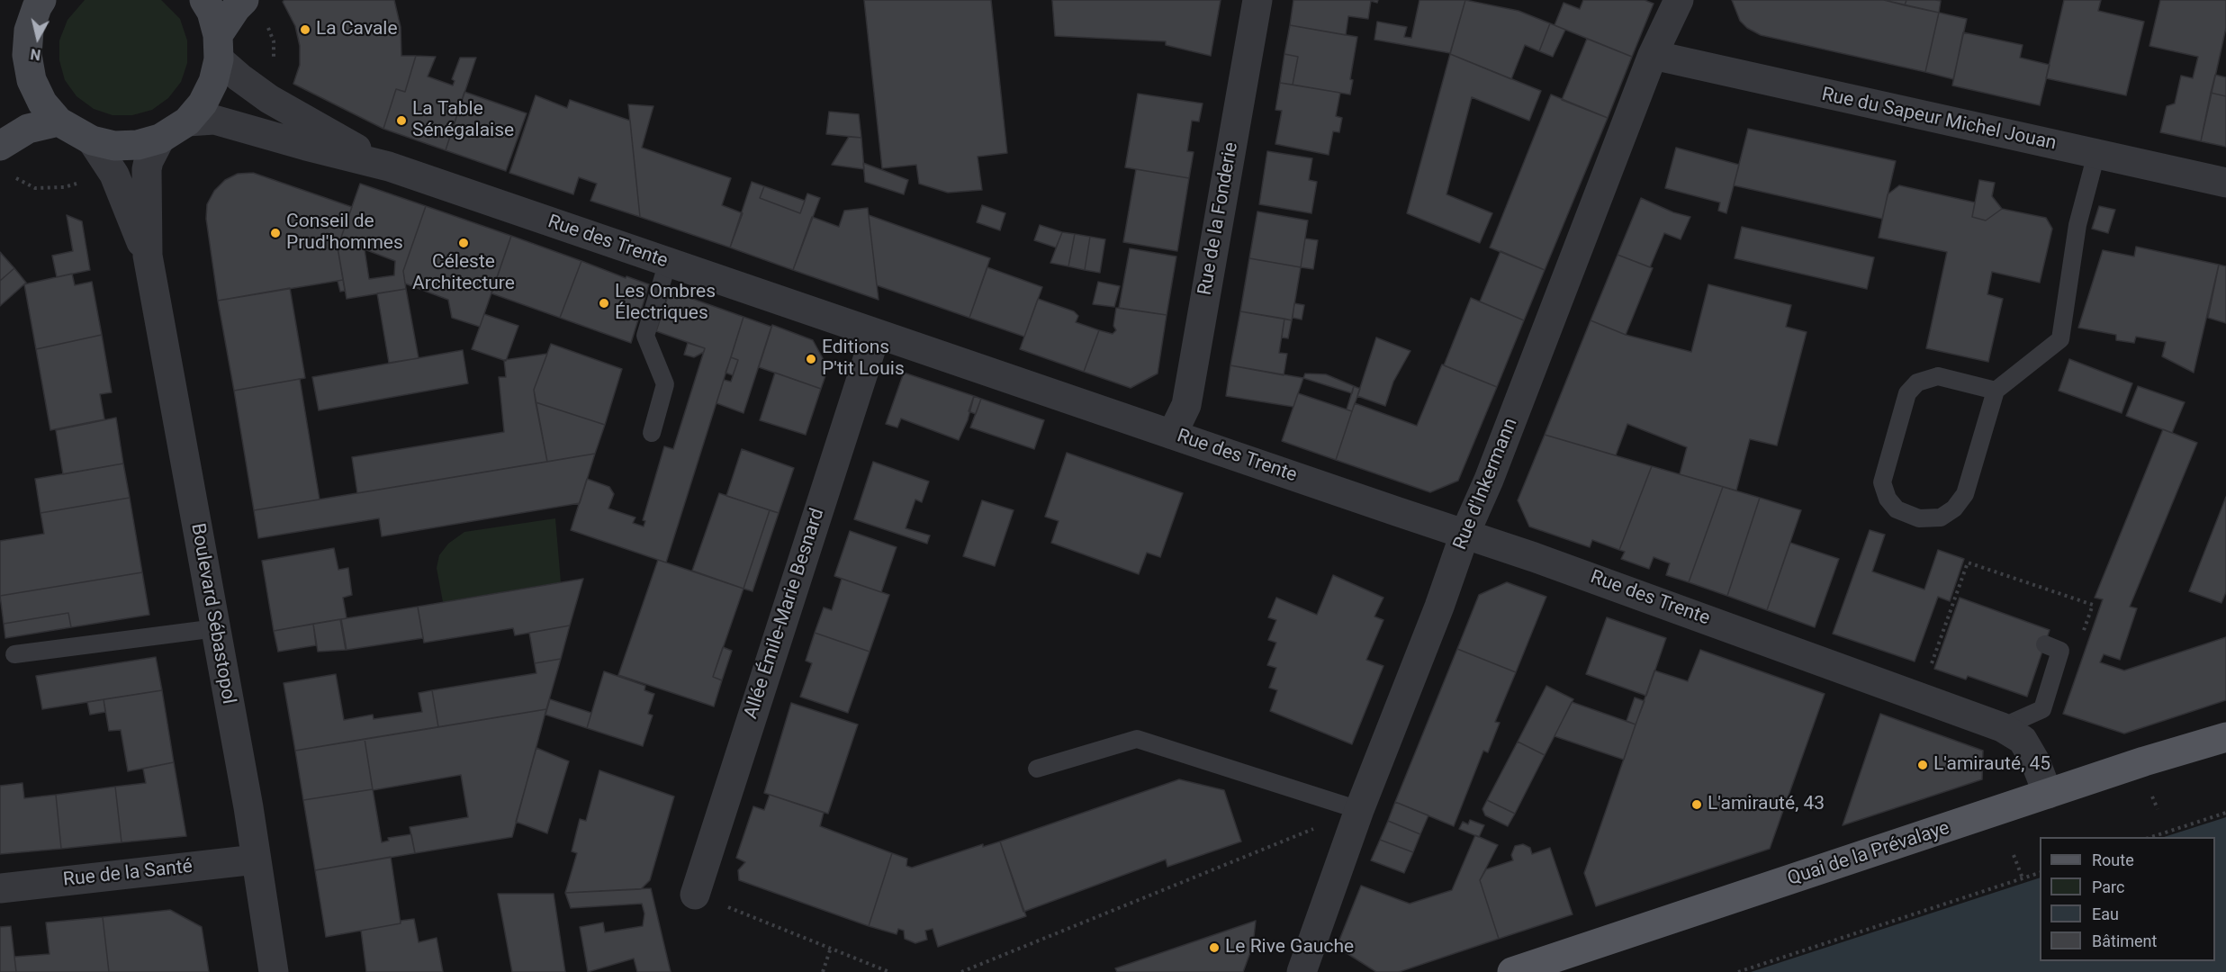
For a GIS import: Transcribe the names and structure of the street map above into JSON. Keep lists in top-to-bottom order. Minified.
{"streets":{"main road":["Quai de la Prévalaye"],"street":["Rue du Sapeur Michel Jouan","Rue de la Fonderie","Rue des Trente","Rue d'Inkermann","Boulevard Sébastopol","Allée Émile-Marie Besnard","Rue de la Santé"]},"crossings":[["Rue du Sapeur Michel Jouan","Rue d'Inkermann"],["Rue de la Fonderie","Rue des Trente"],["Rue des Trente","Rue d'Inkermann"],["Rue des Trente","Allée Émile-Marie Besnard"],["Rue des Trente","Quai de la Prévalaye"],["Boulevard Sébastopol","Rue de la Santé"]],"places":["La Cavale","La Table Sénégalaise","Conseil de Prud'hommes","Céleste Architecture","Les Ombres Électriques","Editions P'tit Louis","L'amirauté, 45","L'amirauté, 43","Le Rive Gauche"],"legend":["Route","Parc","Eau","Bâtiment"],"north":"bottom"}
